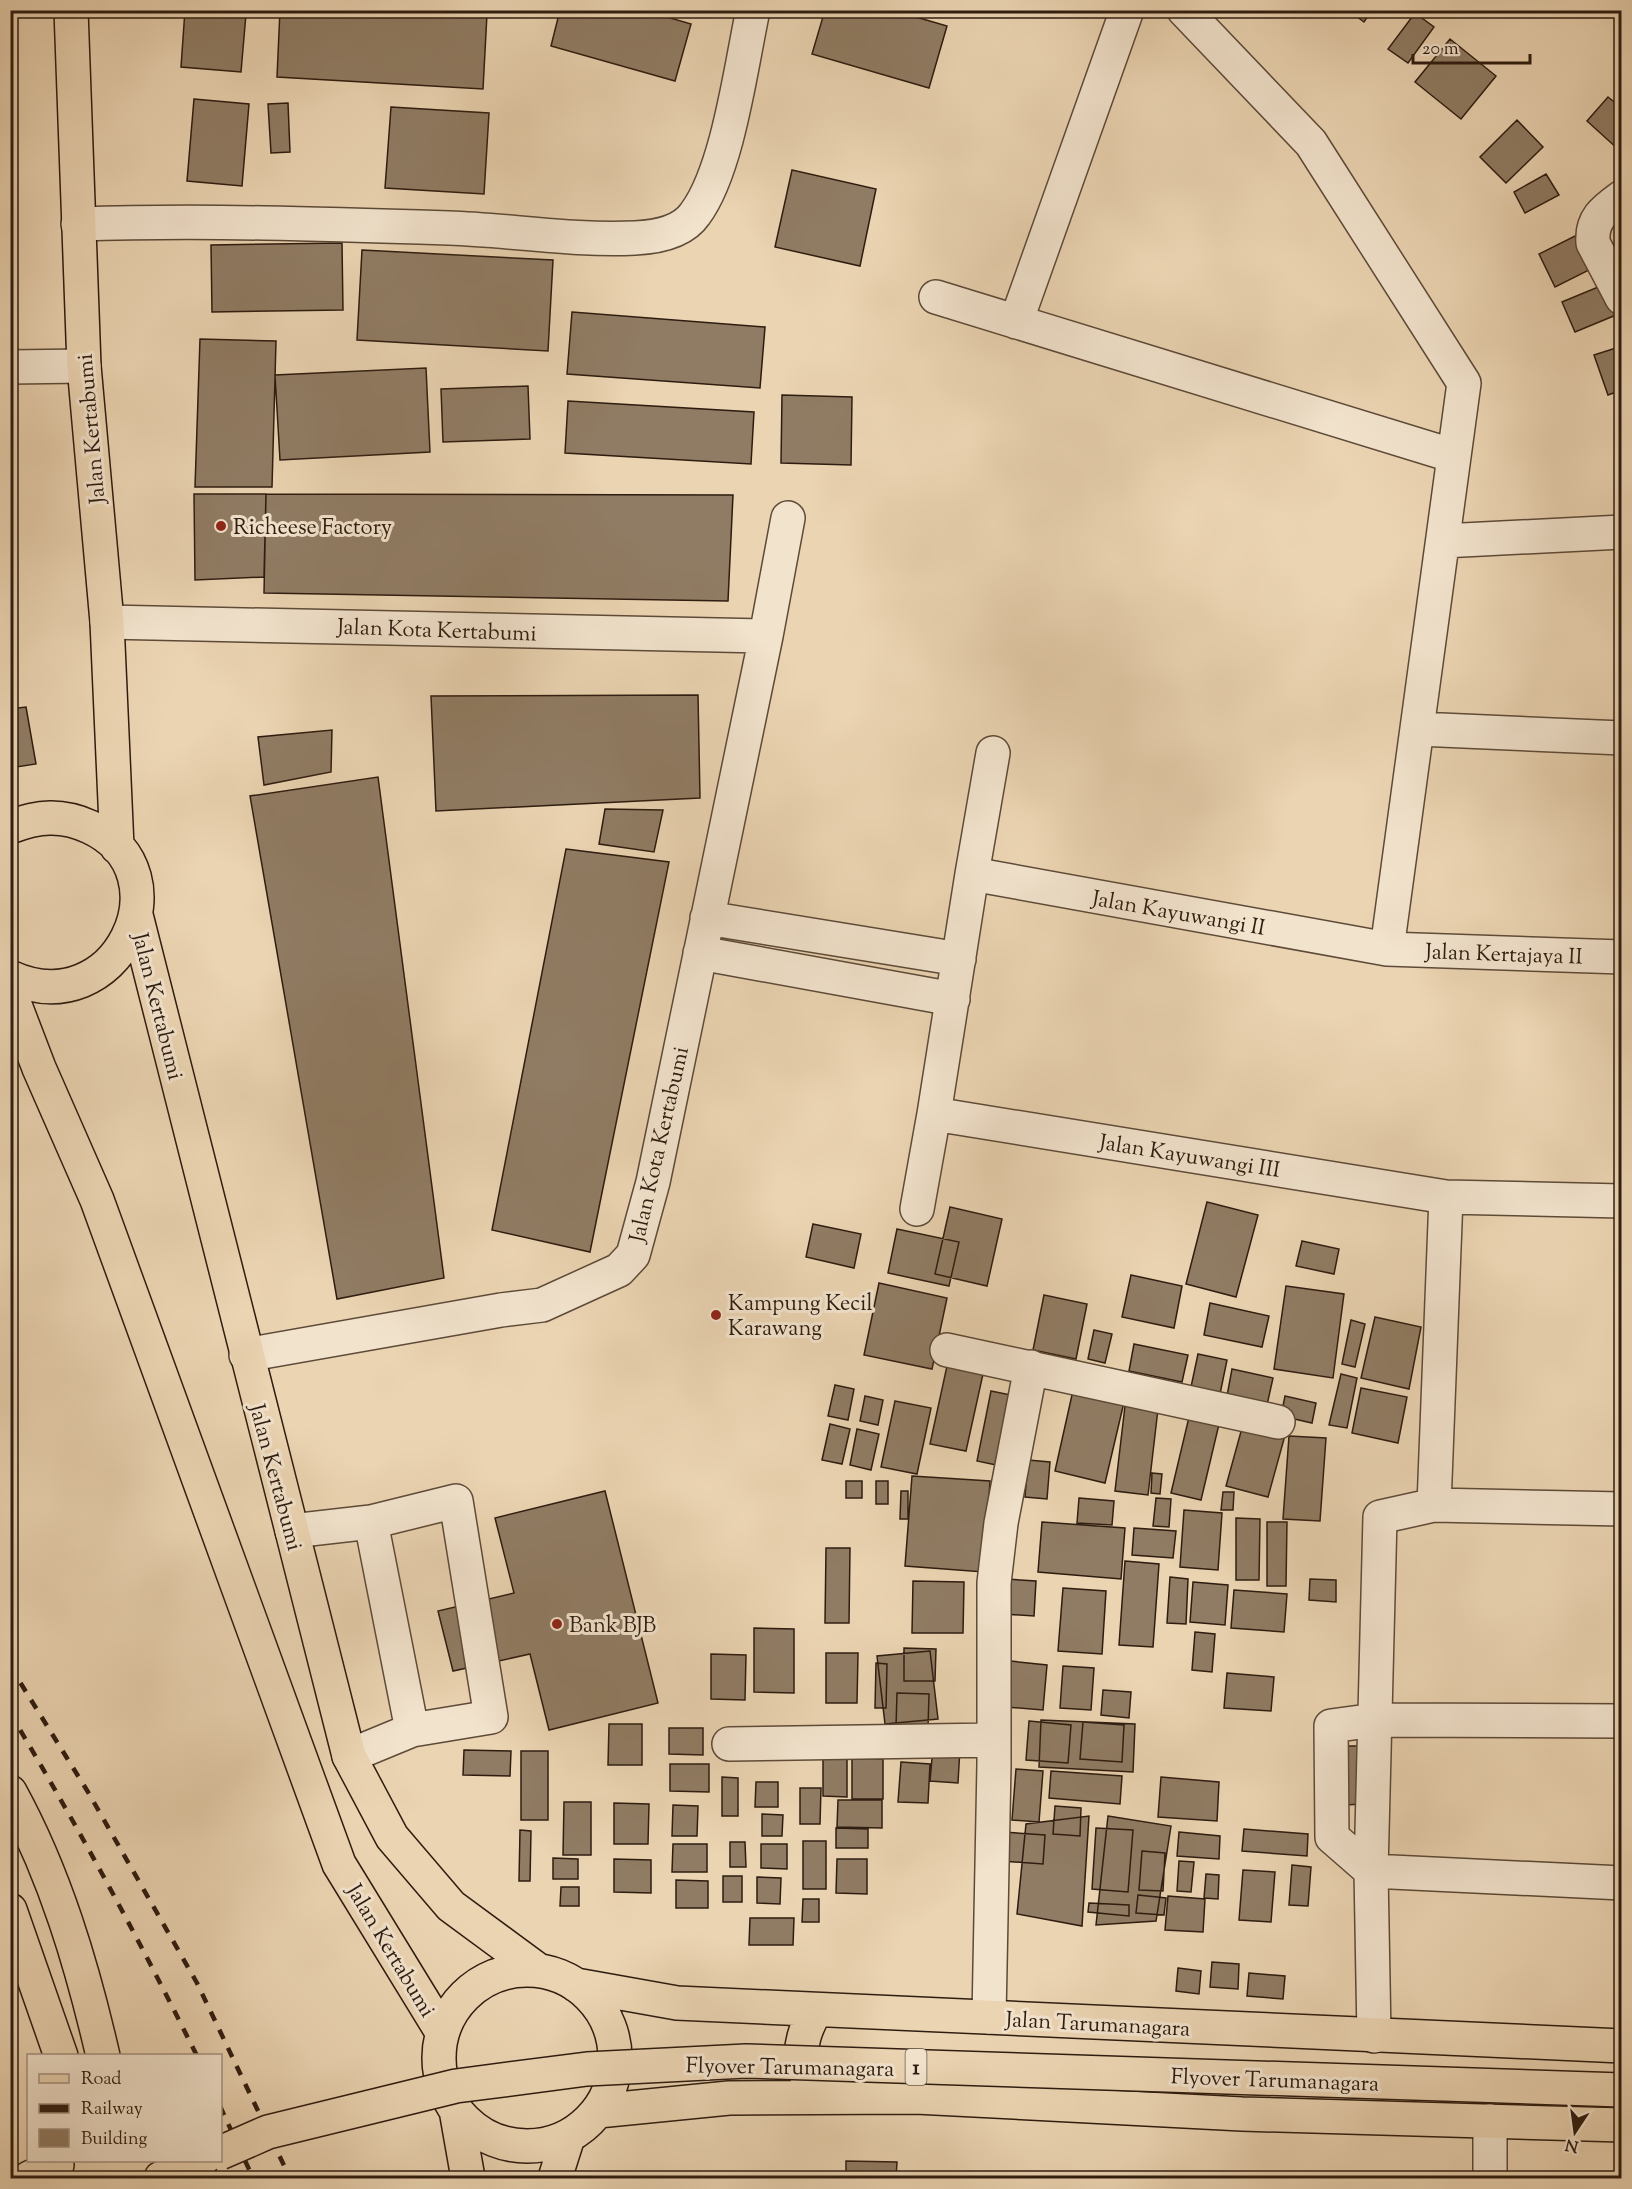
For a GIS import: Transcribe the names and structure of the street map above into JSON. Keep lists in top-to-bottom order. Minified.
{"streets":{"main road":["Jalan Kertabumi","Jalan Tarumanagara","Flyover Tarumanagara","1"],"street":["Jalan Kota Kertabumi","Jalan Kayuwangi II","Jalan Kertajaya II","Jalan Kayuwangi III"]},"crossings":[["Jalan Kertabumi","Jalan Kota Kertabumi"],["Jalan Kertabumi","Jalan Tarumanagara"],["Jalan Kayuwangi II","Jalan Kertajaya II"]],"places":["Richeese Factory","Kampung Kecil Karawang","Bank BJB"],"legend":["Road","Railway","Building"],"scale_bar":"20 m","north":"bottom"}
